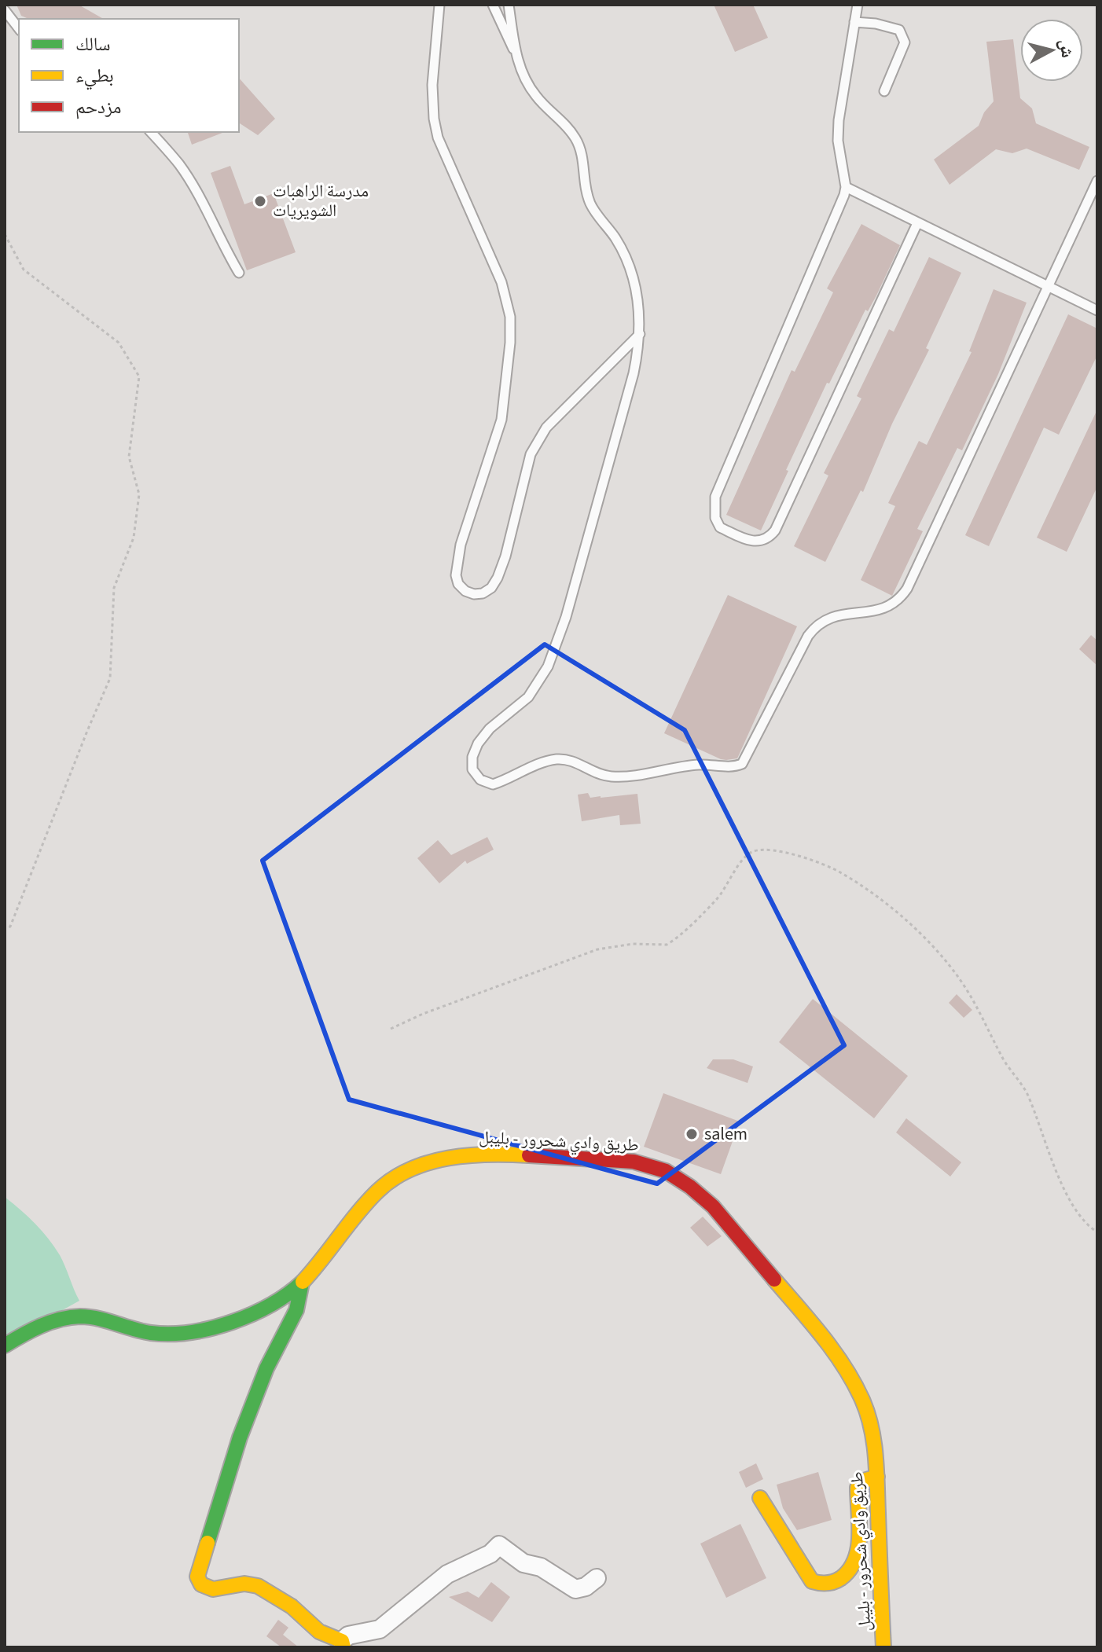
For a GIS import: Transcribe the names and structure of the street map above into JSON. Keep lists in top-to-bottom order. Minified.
{"streets":{"street":["طريق وادي شحرور - بليبل"]},"places":["مدرسة الراهبات الشويريات","salem"],"legend":["سالك","بطيء","مزدحم"],"north":"right"}
